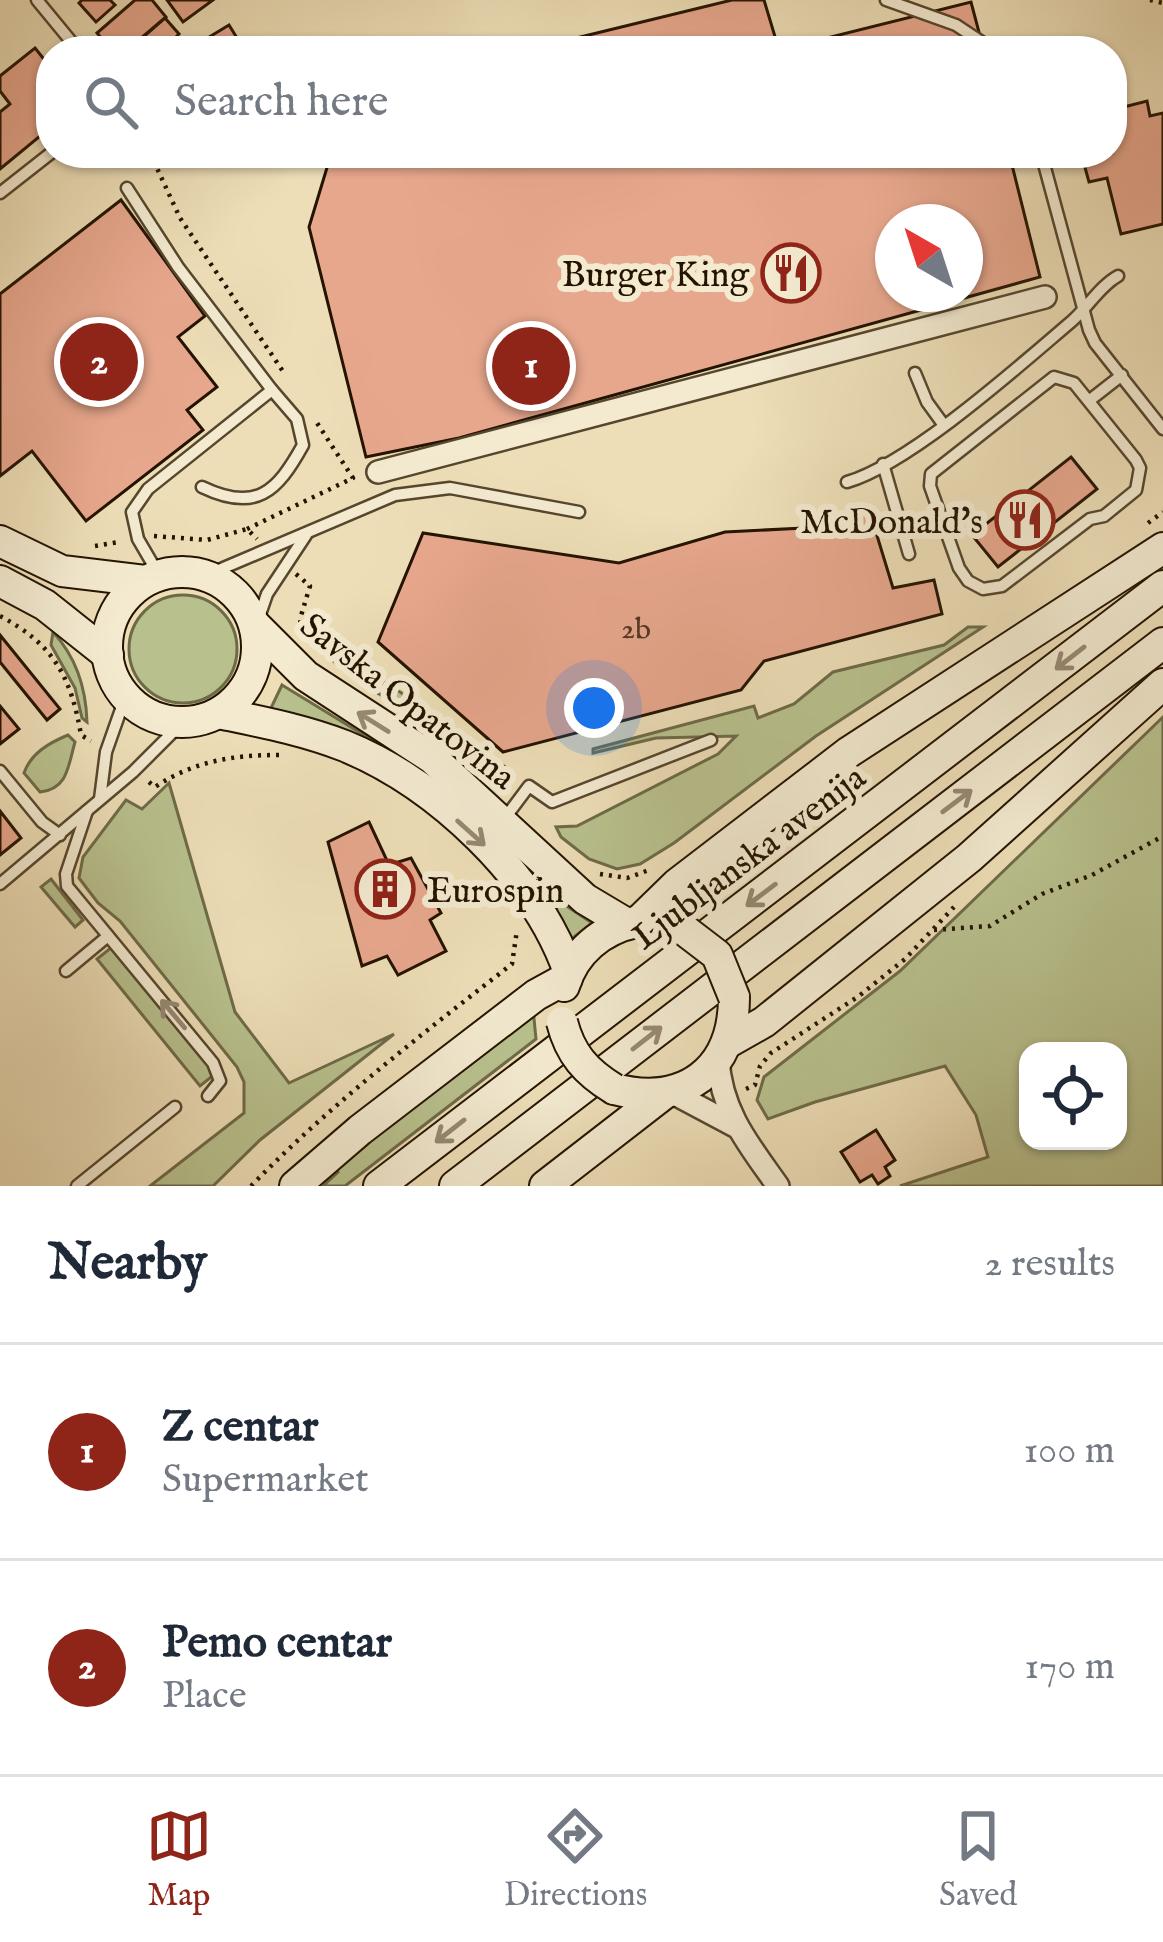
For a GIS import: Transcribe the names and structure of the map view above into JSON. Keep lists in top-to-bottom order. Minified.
{"streets":{"main road":["Savska Opatovina","Ljubljanska avenija"]},"places":{"restaurant":["Burger King","McDonald's"],"building":["Eurospin"]},"house_numbers":["2b"],"north":"top left","page":{"search":"Search here","pins":["2","1"],"heading":["Nearby","2 results"],"list":[{"mark":"1","name":"Z centar","note":"Supermarket","value":"100 m"},{"mark":"2","name":"Pemo centar","note":"Place","value":"170 m"}],"nav":["Map","Directions","Saved"]}}
